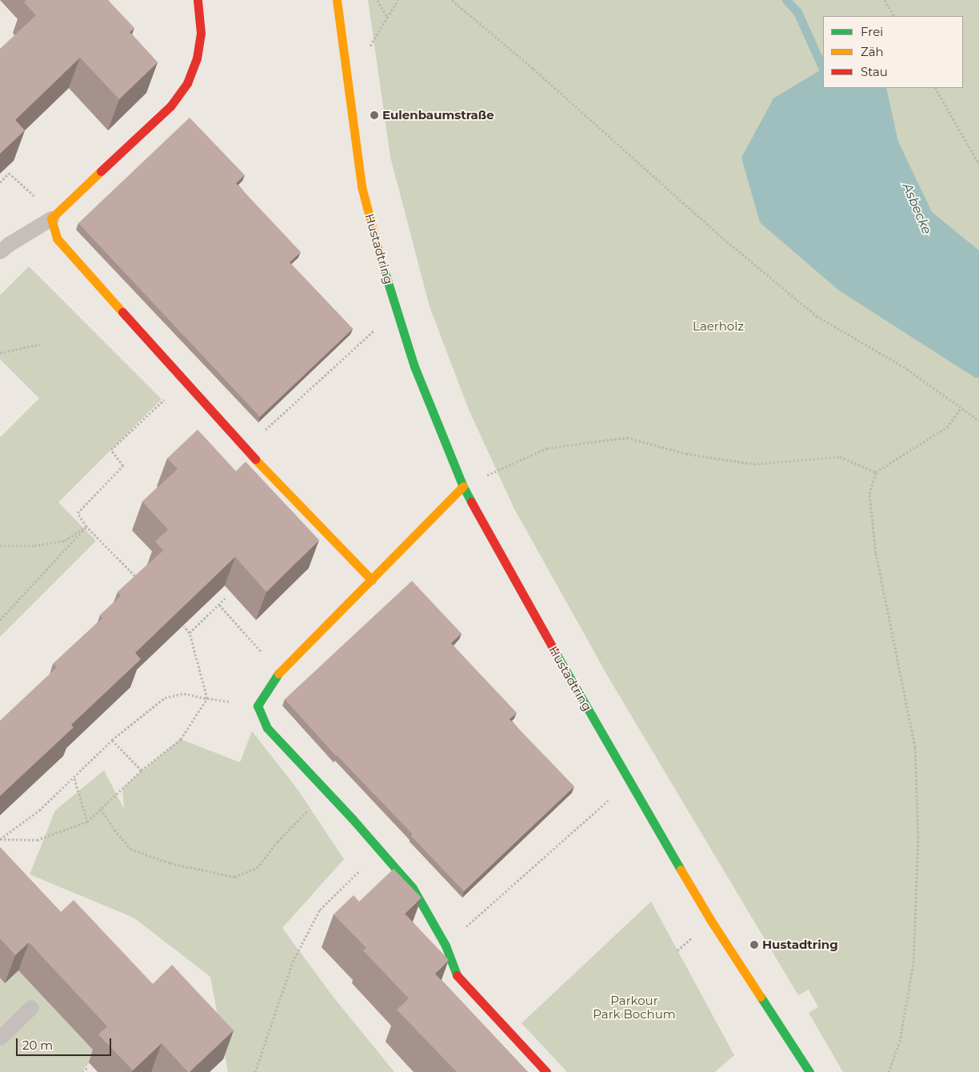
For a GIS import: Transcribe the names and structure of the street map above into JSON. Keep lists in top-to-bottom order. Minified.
{"streets":{"street":["Hustadtring"]},"water":["Asbecke"],"parks":["Laerholz","Parkour Park Bochum"],"places":["Eulenbaumstraße","Hustadtring"],"legend":["Frei","Zäh","Stau"],"scale_bar":"20 m"}
